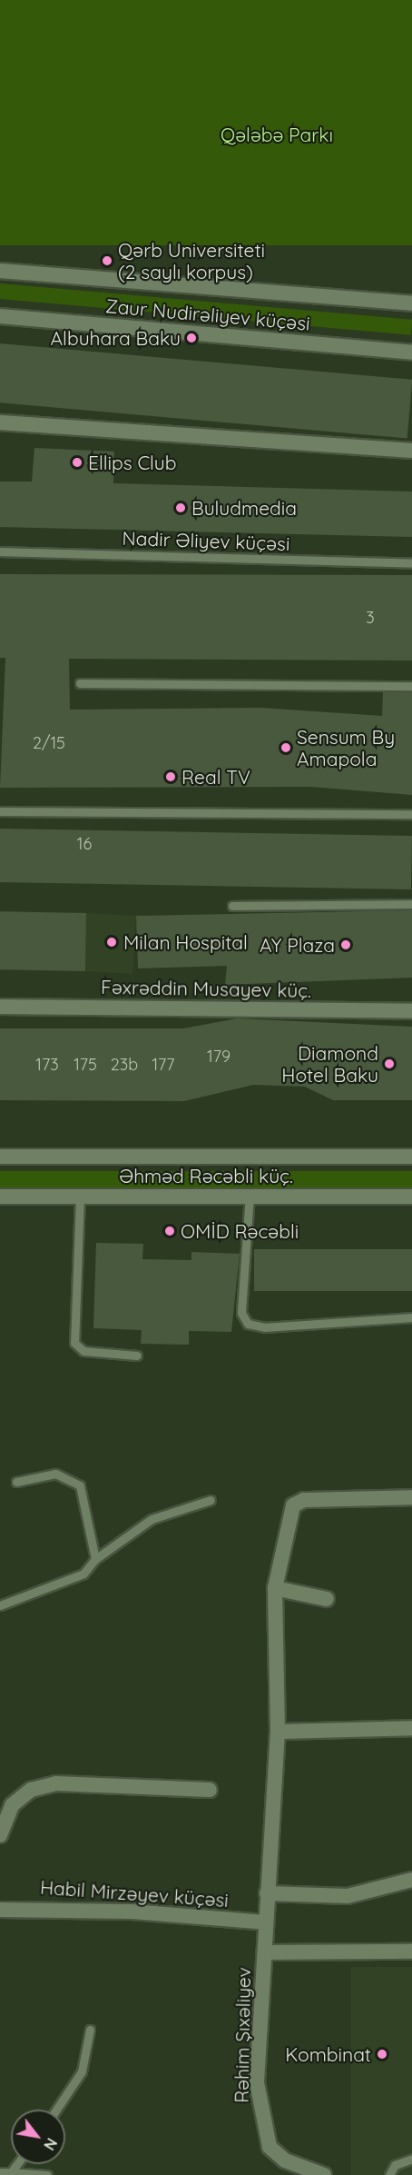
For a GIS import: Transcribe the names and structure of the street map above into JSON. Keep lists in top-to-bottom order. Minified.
{"streets":{"street":["Zaur Nudirəliyev küçəsi","Fəxrəddin Musayev küç.","Əhməd Rəcəbli küç.","Habil Mirzəyev küçəsi","Rəhim Şıxəliyev"],"lane":["Nadir Əliyev küçəsi"]},"crossings":[["Habil Mirzəyev küçəsi","Rəhim Şıxəliyev"]],"parks":["Qələbə Parkı"],"places":["Qərb Universiteti (2 saylı korpus)","Albuhara Baku","Ellips Club","Buludmedia","Sensum By Amapola","Real TV","Milan Hospital","AY Plaza","Diamond Hotel Baku","OMİD Rəcəbli","Kombinat"],"house_numbers":["3","2/15","16","179","173","175","23b","177"],"north":"bottom right"}
